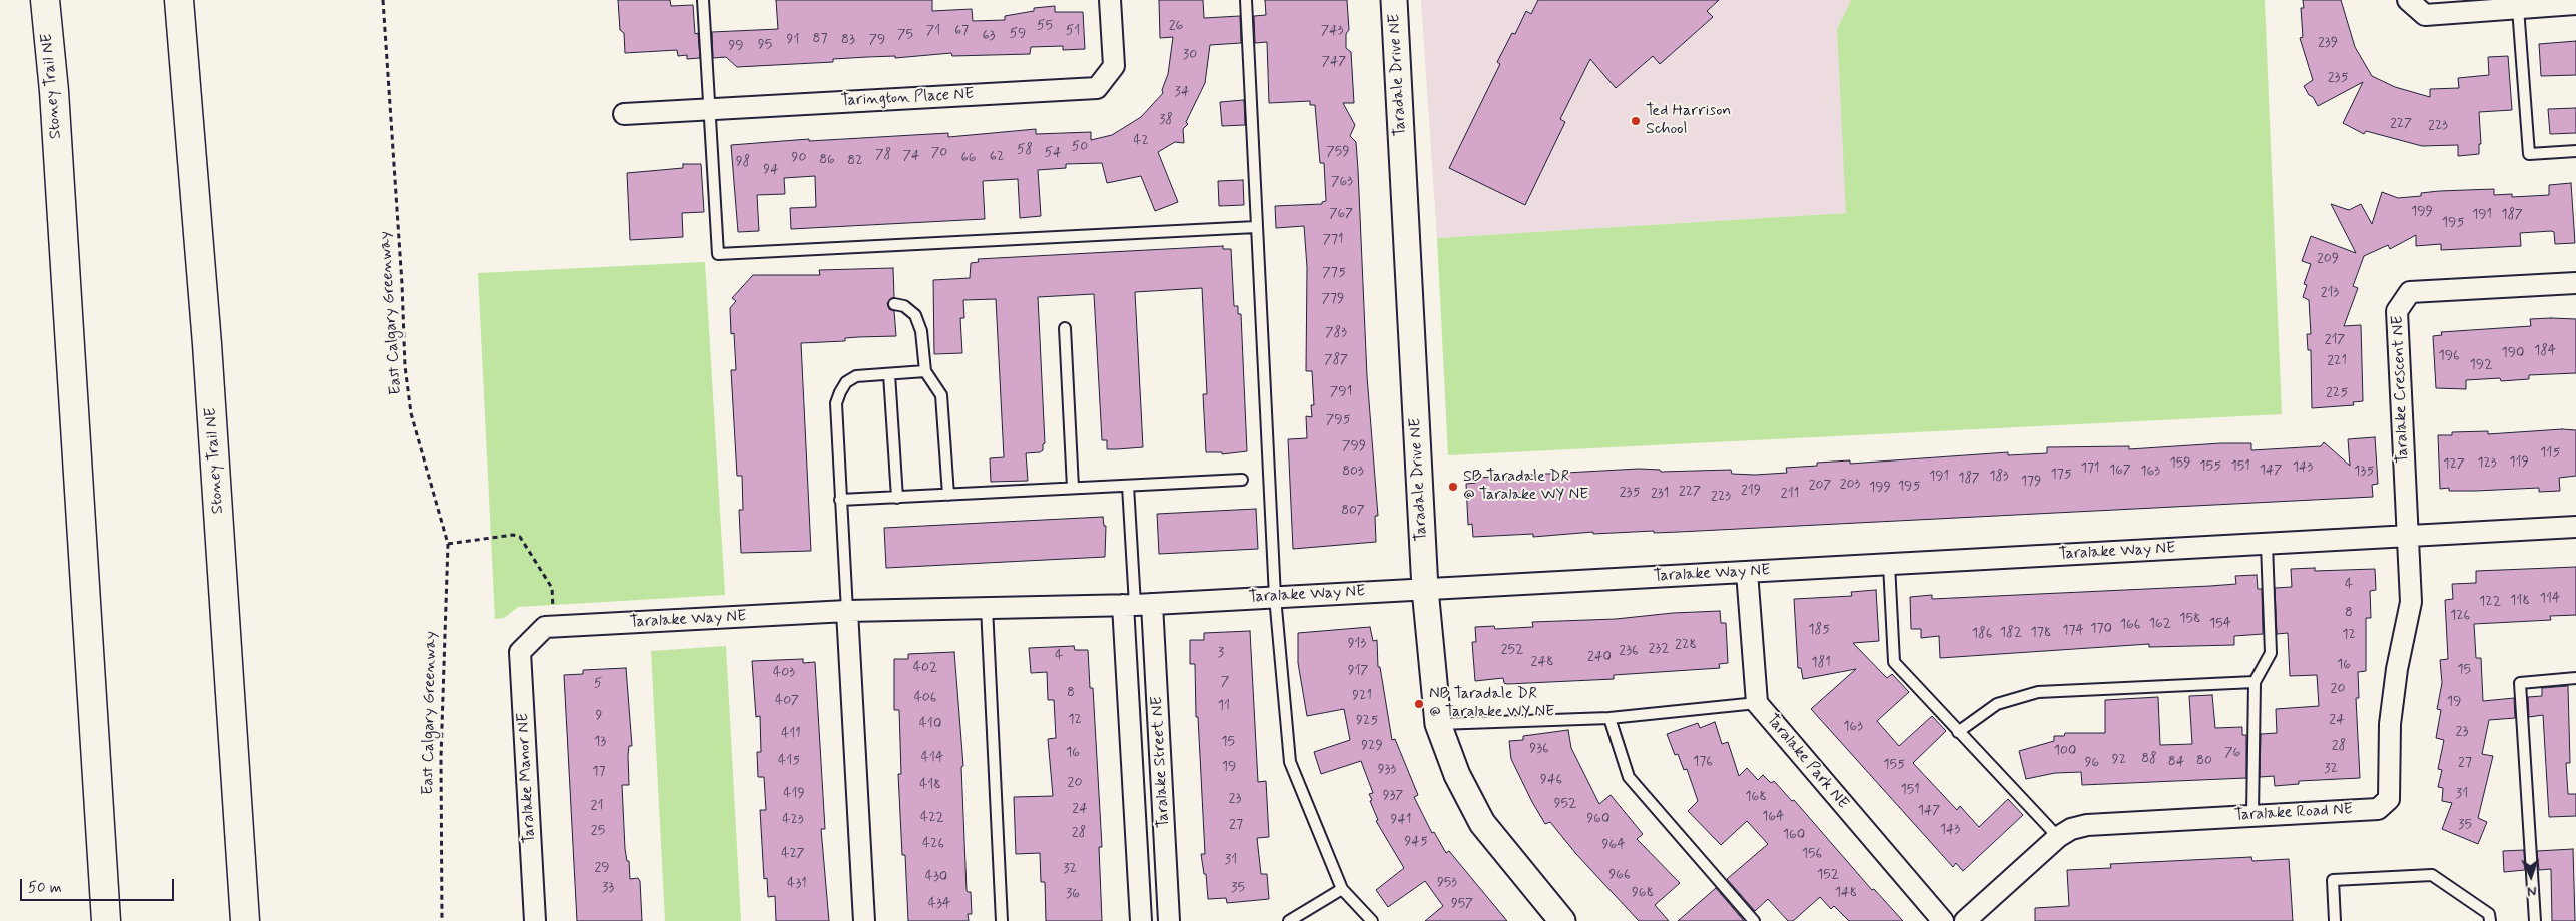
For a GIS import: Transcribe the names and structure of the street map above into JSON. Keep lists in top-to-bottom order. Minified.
{"streets":{"highway":["Stoney Trail NE"],"street":["Taradale Drive NE","Tarington Place NE","Taralake Crescent NE","Taralake Way NE","Taralake Street NE","Taralake Park NE","Taralake Manor NE","Taralake Road NE"],"path":["East Calgary Greenway"]},"crossings":[["Taradale Drive NE","Taralake Way NE"],["Taralake Crescent NE","Taralake Way NE"],["Taralake Crescent NE","Taralake Road NE"],["Taralake Way NE","Taralake Street NE"],["Taralake Way NE","Taralake Park NE"],["Taralake Way NE","Taralake Manor NE"],["Taralake Way NE","Taralake Road NE"]],"places":["Ted Harrison School","SB Taradale DR @ Taralake WY NE","NB Taradale DR @ Taralake WY NE"],"house_numbers":["55","26","71","67","51","743","59","75","63","87","91","83","79","239","95","99","30","747","235","34","38","227","223","42","50","58","759","70","54","78","74","62","90","66","86","82","98","94","763","199","767","191","187","195","771","209","775","213","779","783","217","184","190","196","787","221","192","791","225","795","799","115","119","159","123","127","155","151","143","171","167","147","803","163","135","175","191","183","187","179","203","207","195","199","219","227","235","231","211","223","807","4","114","118","122","8","126","158","162","154","166","170","185","174","182","178","186","12","913","228","232","252","236","3","4","240","248","181","16","402","15","917","403","7","5","20","8","921","406","407","19","11","9","12","24","925","410","163","23","411","13","15","929","28","936","100","16","76","414","88","92","415","80","176","84","96","27","155","19","32","933","17","946","20","418","151","419","31","937","168","23","952","21","24","147","164","422","960","423","941","27","35","143","25","28","160","945","426","964","427","156","31","29","32","966","152","430","953","431","33","35","968","148","36","434","957"],"scale_bar":"50 m","north":"bottom"}
